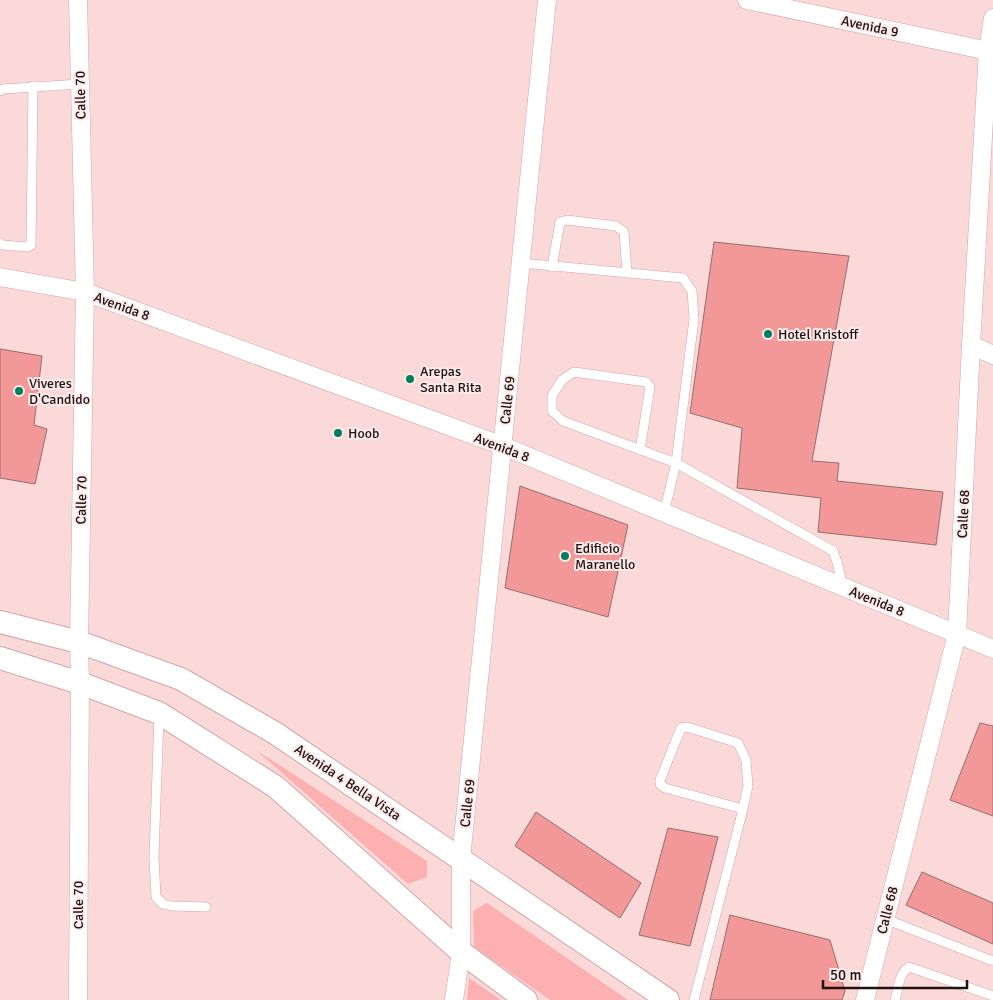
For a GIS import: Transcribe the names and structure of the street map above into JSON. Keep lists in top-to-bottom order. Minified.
{"streets":{"street":["Avenida 9","Calle 70","Avenida 8","Calle 69","Calle 68","Avenida 4 Bella Vista"]},"crossings":[["Avenida 9","Calle 68"],["Calle 70","Avenida 8"],["Calle 70","Avenida 4 Bella Vista"],["Avenida 8","Calle 69"],["Avenida 8","Calle 68"],["Calle 69","Avenida 4 Bella Vista"]],"places":["Hotel Kristoff","Arepas Santa Rita","Viveres D'Candido","Hoob","Edificio Maranello"],"scale_bar":"50 m"}
